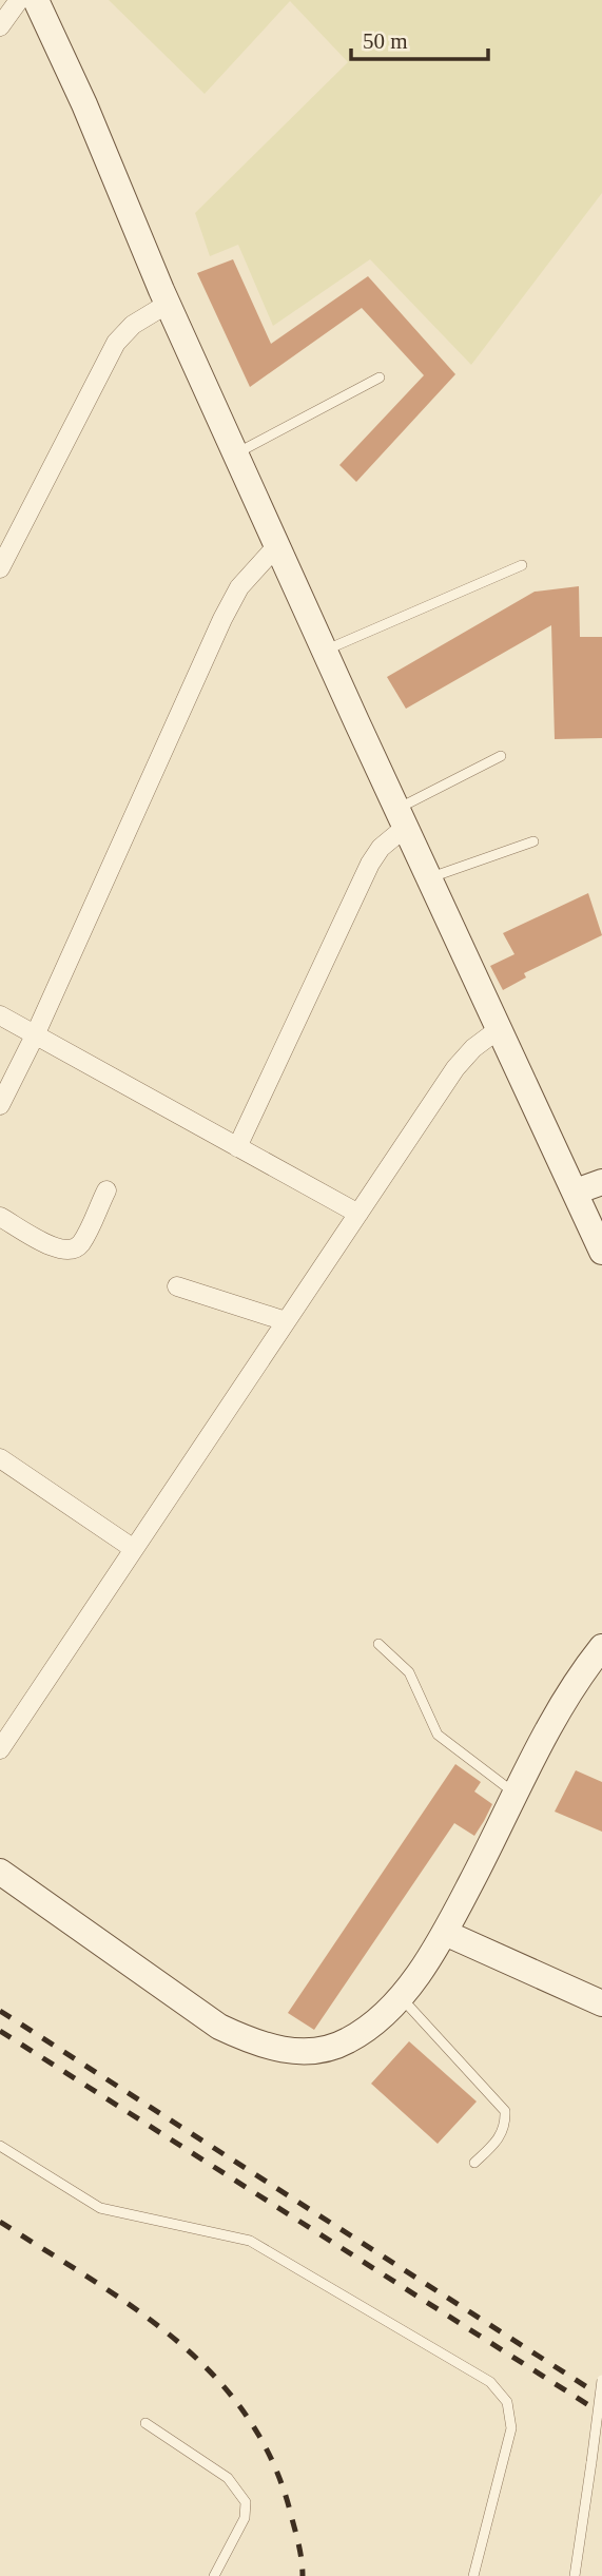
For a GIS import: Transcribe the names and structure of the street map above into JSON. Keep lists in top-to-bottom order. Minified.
{"scale_bar":"50 m"}
